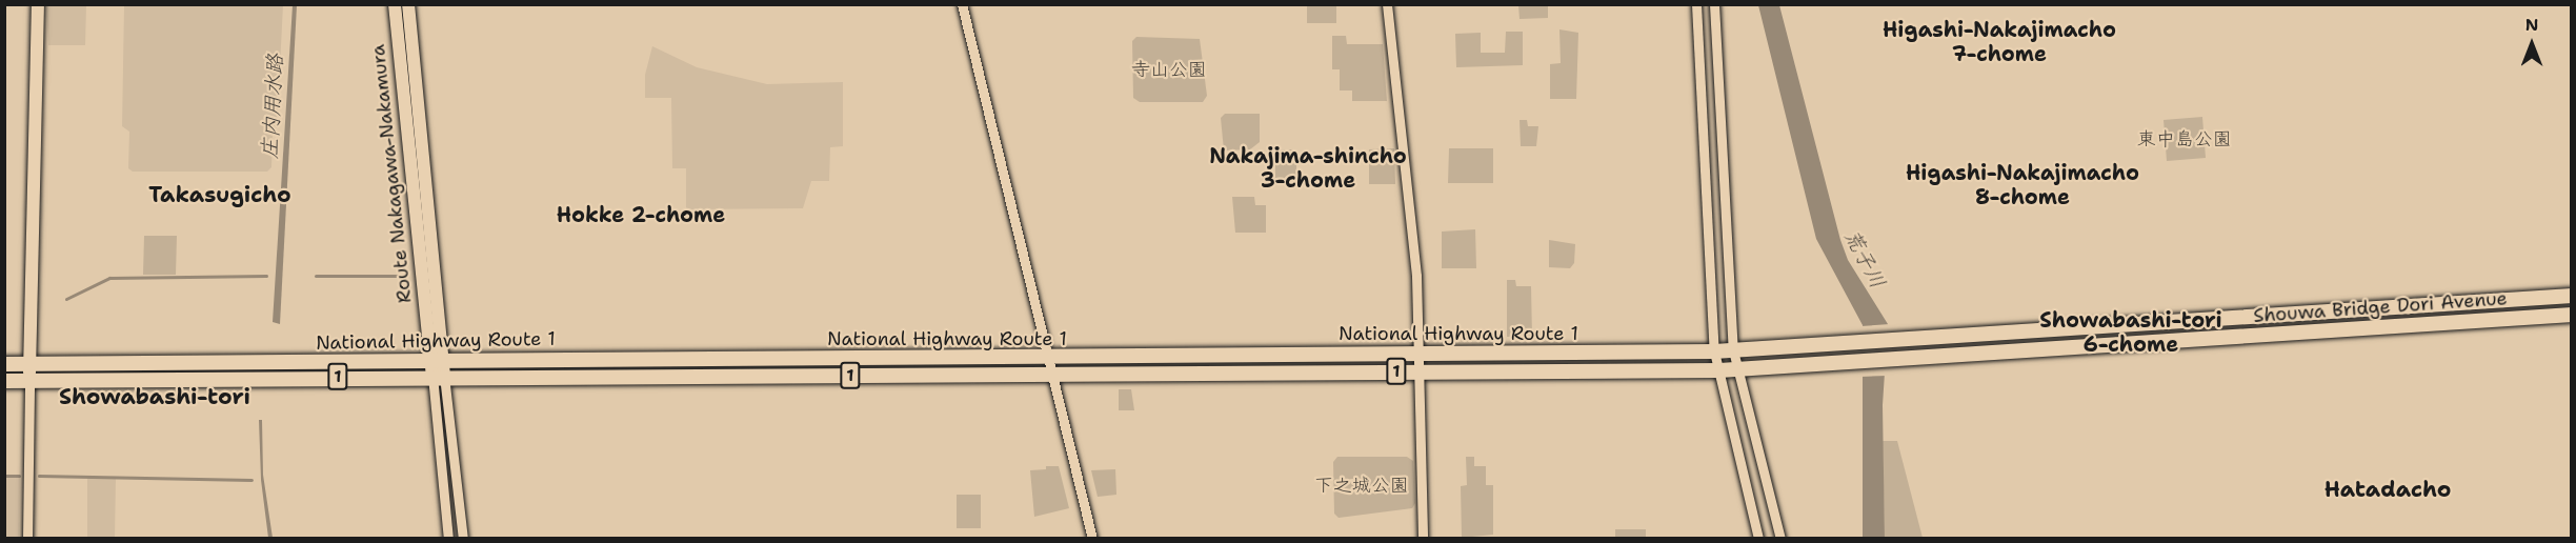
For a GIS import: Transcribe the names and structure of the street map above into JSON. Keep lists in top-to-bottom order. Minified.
{"streets":{"highway":["Shouwa Bridge Dori Avenue","National Highway Route 1","1"],"main road":["Route Nakagawa-Nakamura"]},"crossings":[["Route Nakagawa-Nakamura","National Highway Route 1"],["Shouwa Bridge Dori Avenue","National Highway Route 1"]],"districts":["Higashi-Nakajimacho 7-chome","Nakajima-shincho 3-chome","Higashi-Nakajimacho 8-chome","Takasugicho","Hokke 2-chome","Showabashi-tori 6-chome","Showabashi-tori","Hatadacho"],"water":["庄内用水路","荒子川"],"parks":["寺山公園","東中島公園","下之城公園"],"north":"top"}
